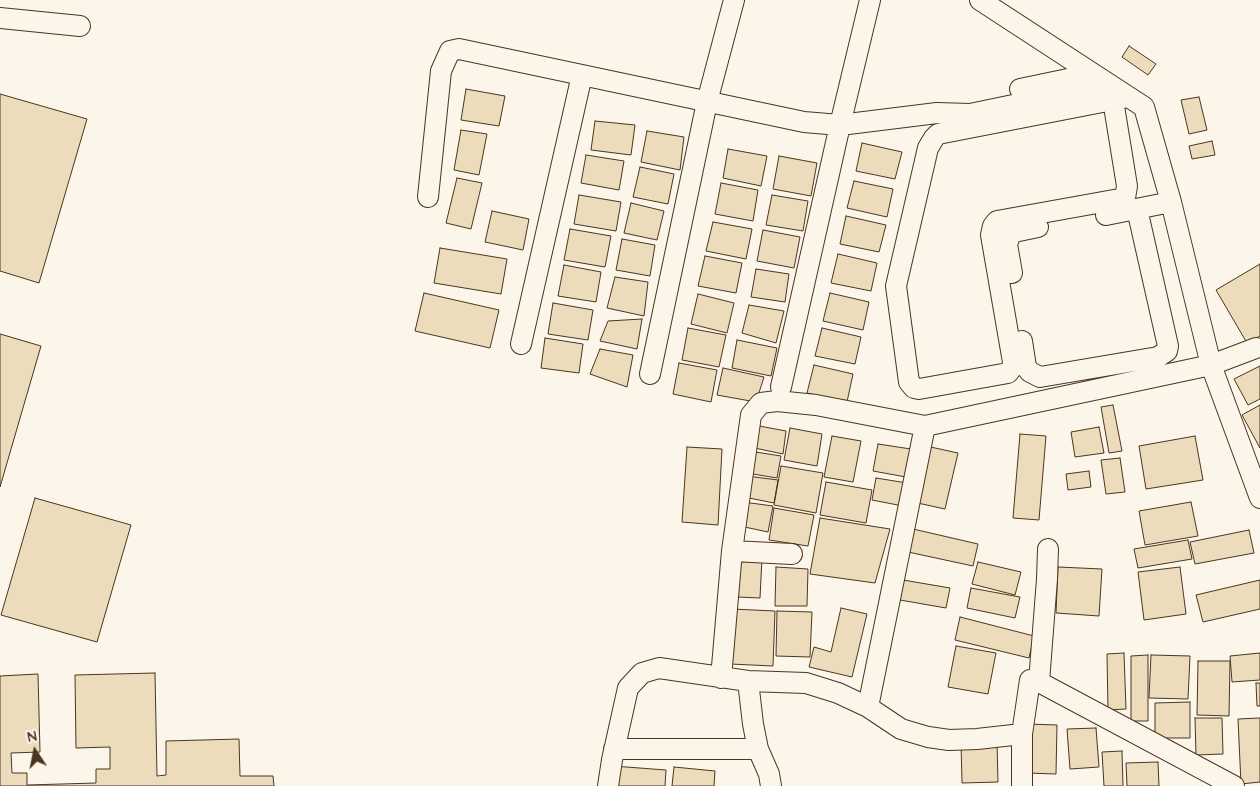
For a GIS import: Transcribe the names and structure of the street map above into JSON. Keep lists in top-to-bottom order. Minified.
{"north":"top"}
